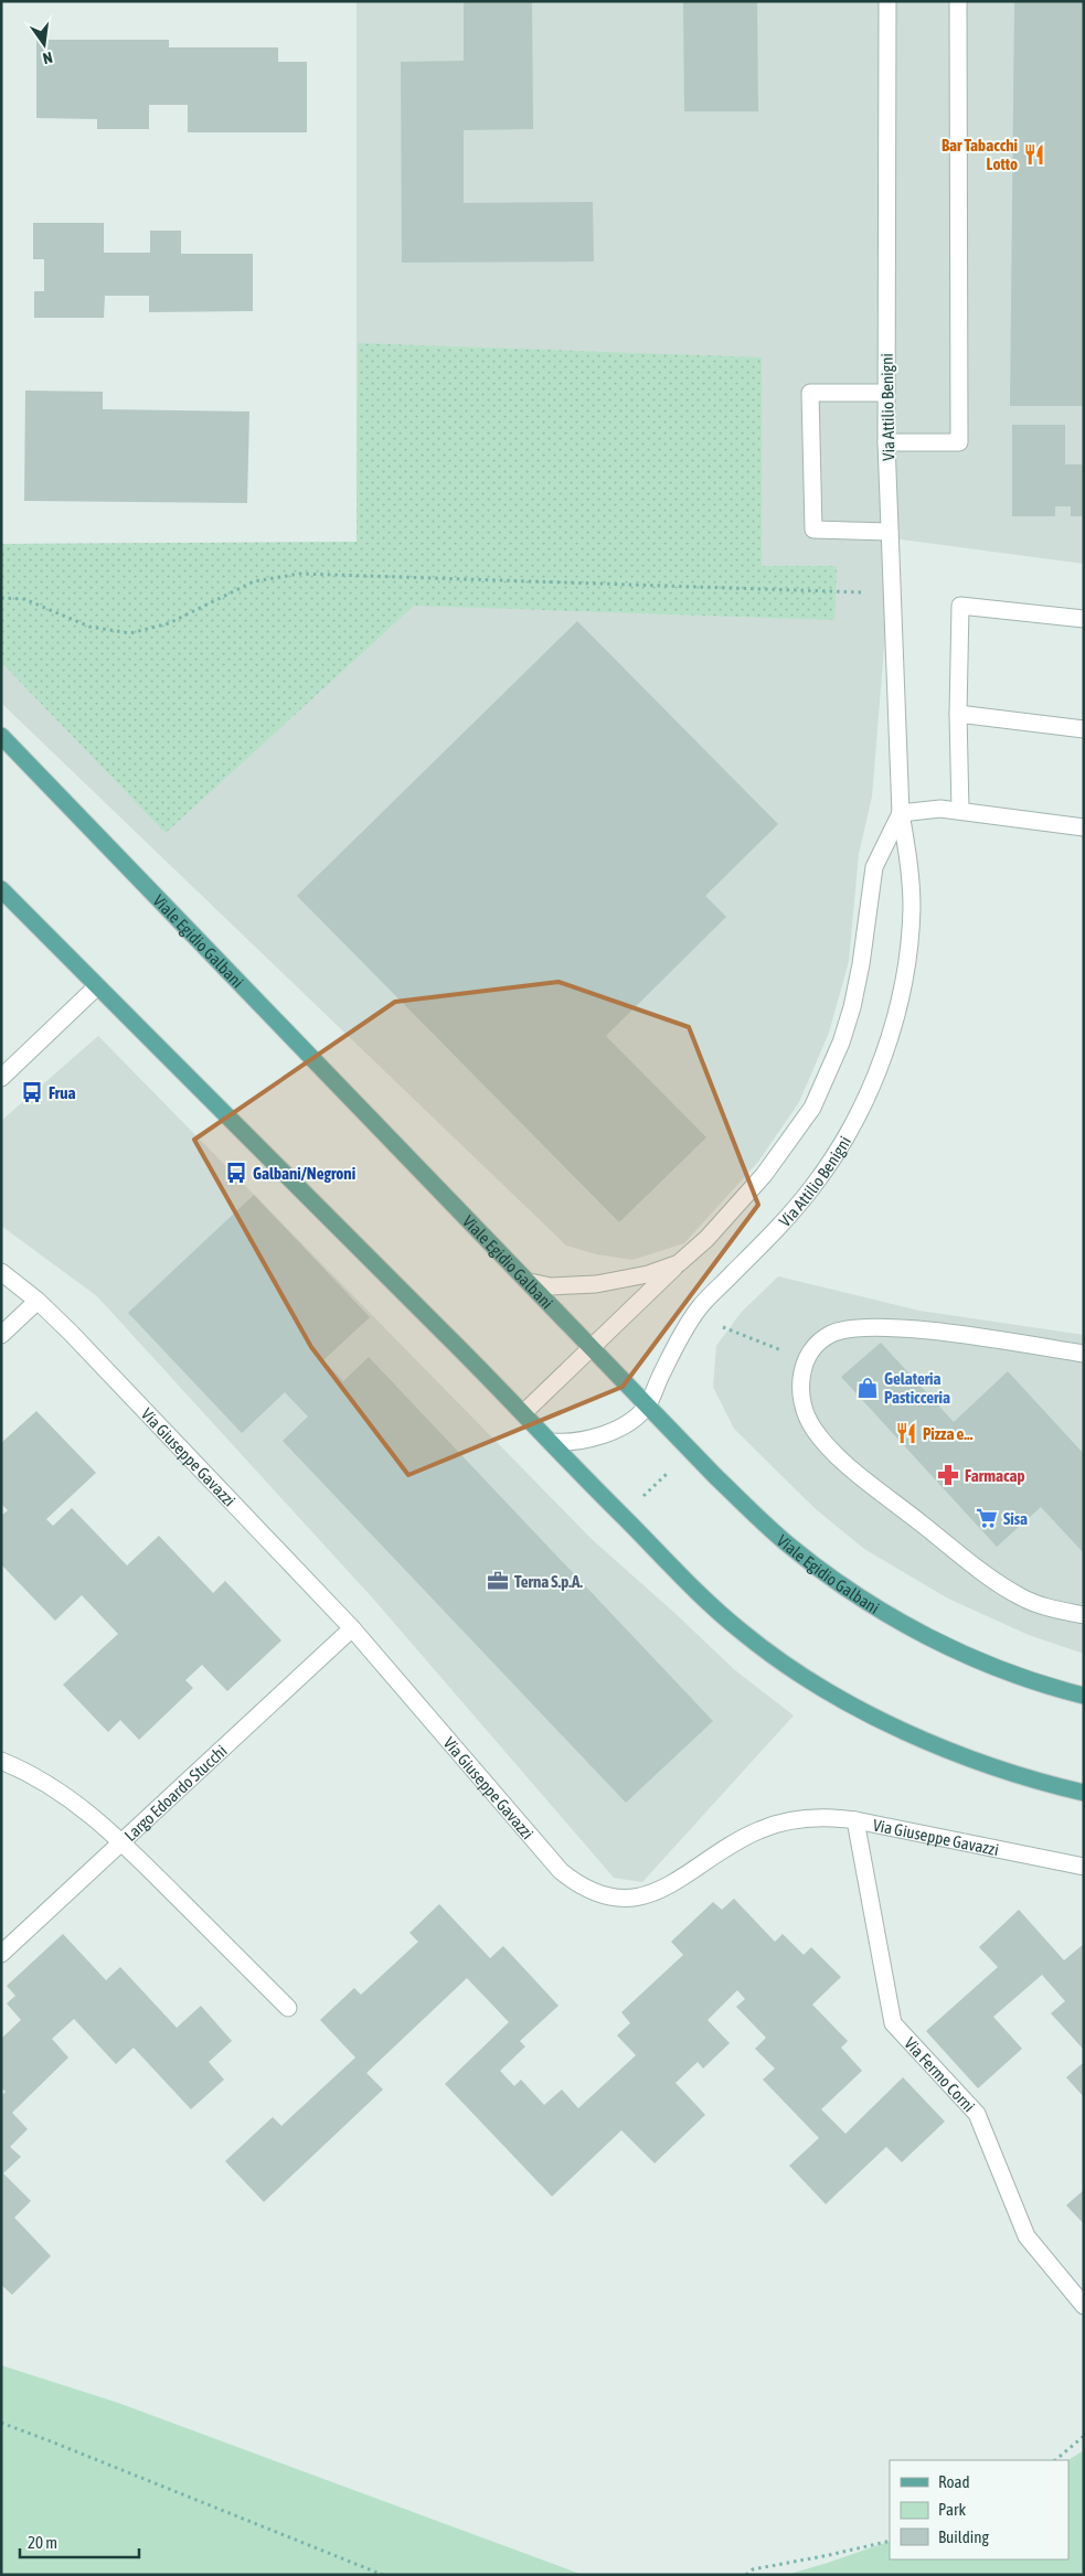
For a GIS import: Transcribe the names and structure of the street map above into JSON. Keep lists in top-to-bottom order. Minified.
{"streets":{"main road":["Viale Egidio Galbani"],"street":["Via Attilio Benigni","Via Giuseppe Gavazzi","Largo Edoardo Stucchi","Via Fermo Corni"]},"crossings":[["Via Attilio Benigni","Viale Egidio Galbani"],["Via Giuseppe Gavazzi","Largo Edoardo Stucchi"],["Via Giuseppe Gavazzi","Via Fermo Corni"]],"places":{"restaurant":["Bar Tabacchi Lotto","Pizza e..."],"bus stop":["Frua","Galbani/Negroni"],"shop":["Gelateria Pasticceria"],"pharmacy":["Farmacap"],"supermarket":["Sisa"],"office":["Terna S.p.A."]},"legend":["Road","Park","Building"],"scale_bar":"20 m","north":"bottom"}
